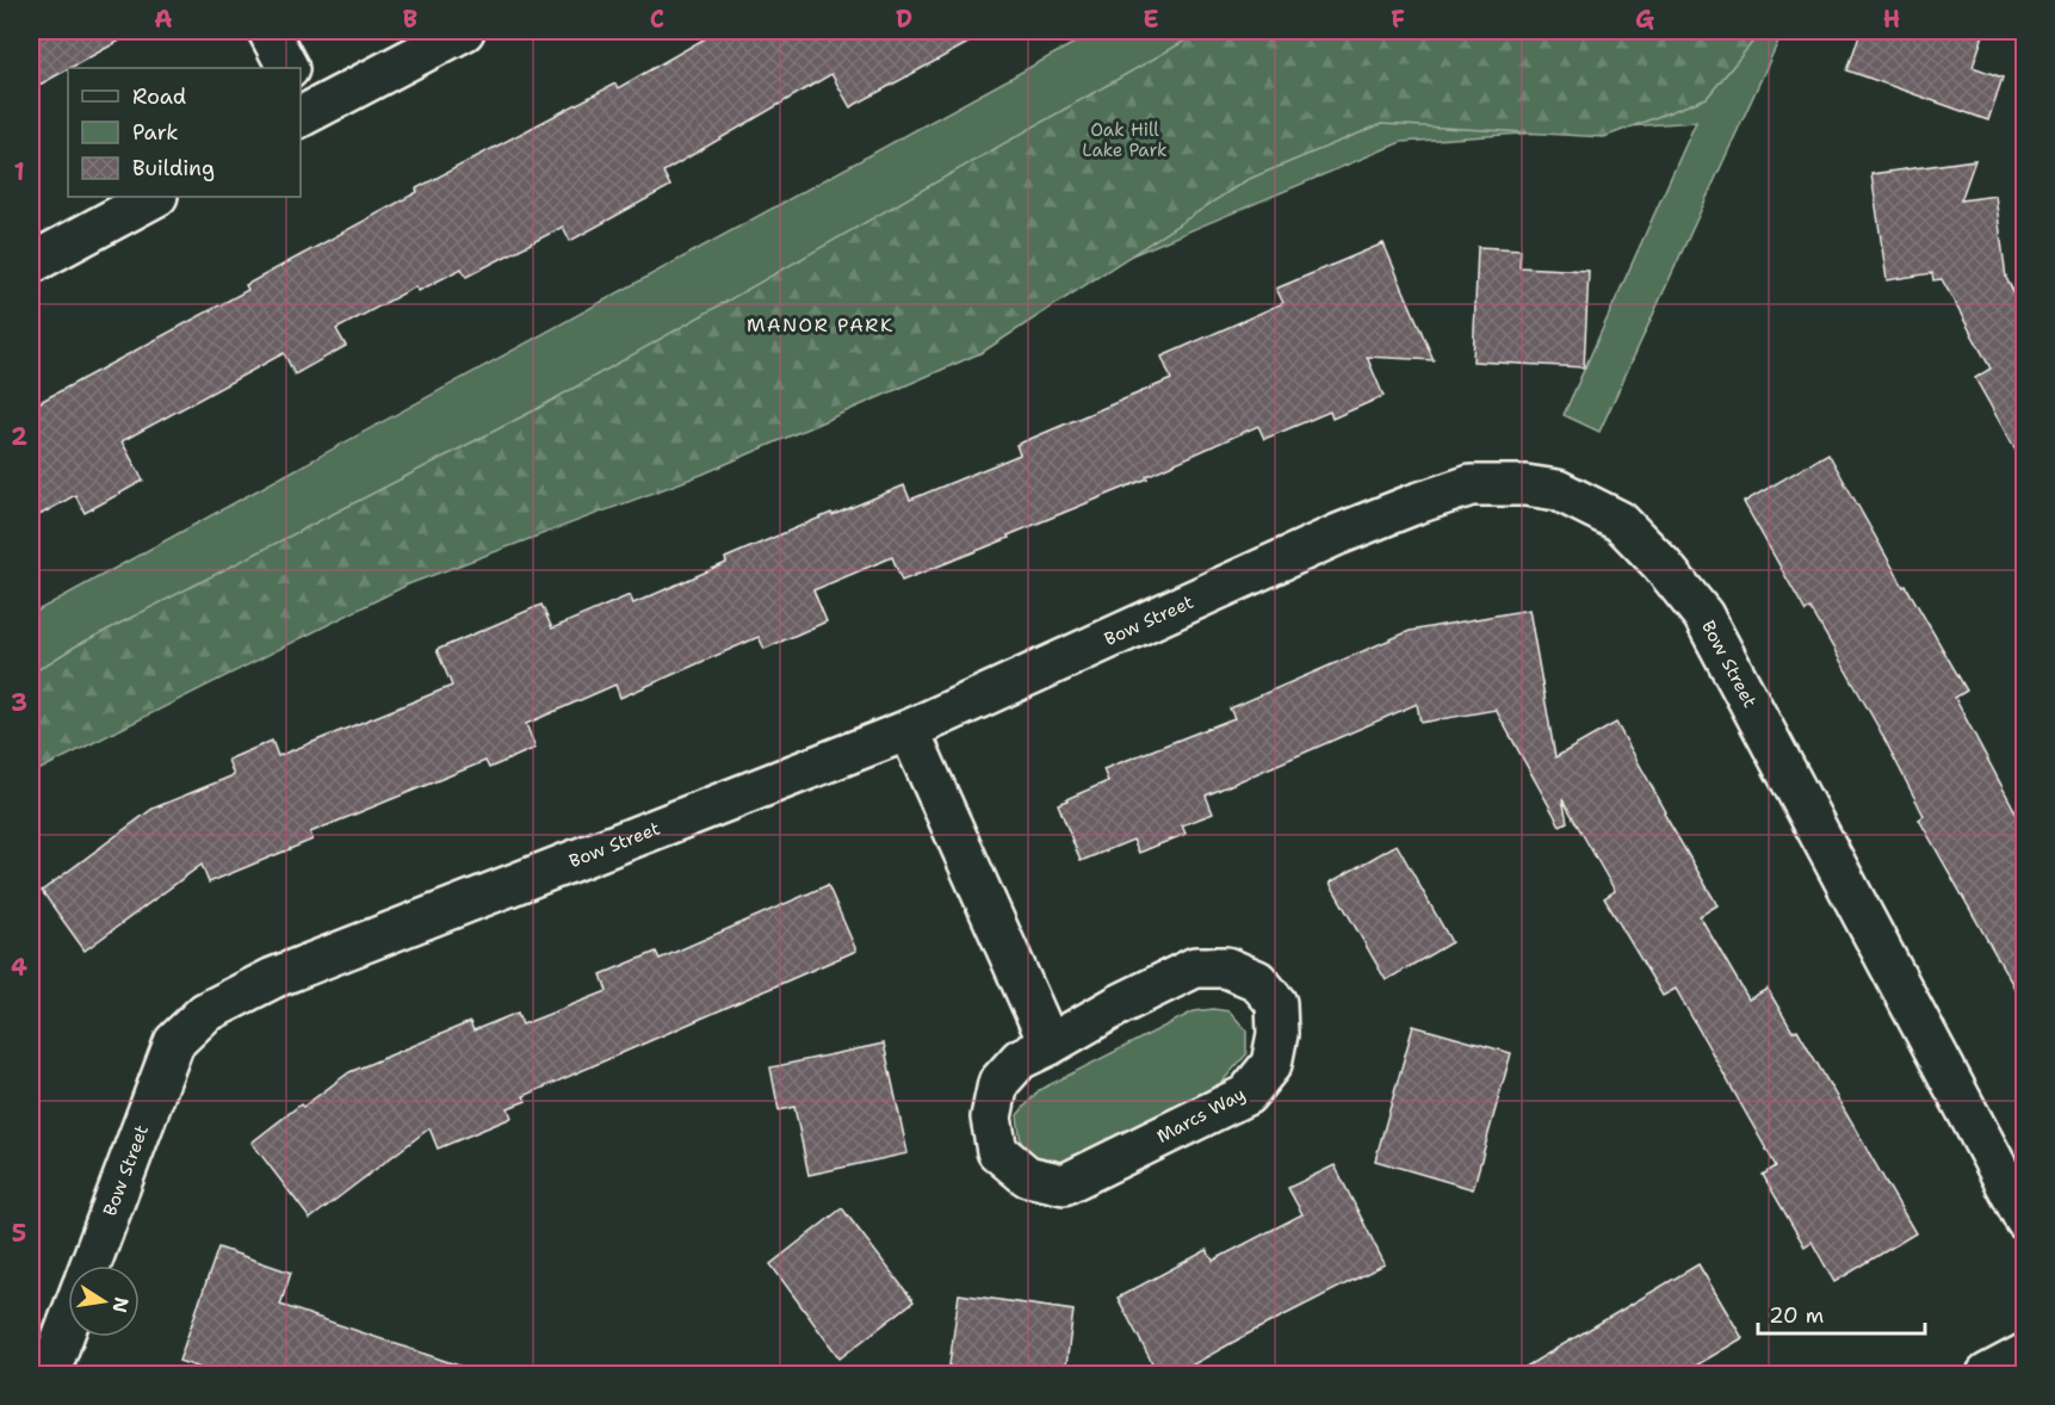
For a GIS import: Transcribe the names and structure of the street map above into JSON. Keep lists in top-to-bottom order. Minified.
{"streets":{"street":["Bow Street","Marcs Way"]},"districts":["MANOR PARK"],"parks":["Oak Hill Lake Park"],"legend":["Road","Park","Building"],"scale_bar":"20 m","north":"right","grid":{"columns":["A","B","C","D","E","F","G","H"],"rows":["1","2","3","4","5"]}}
